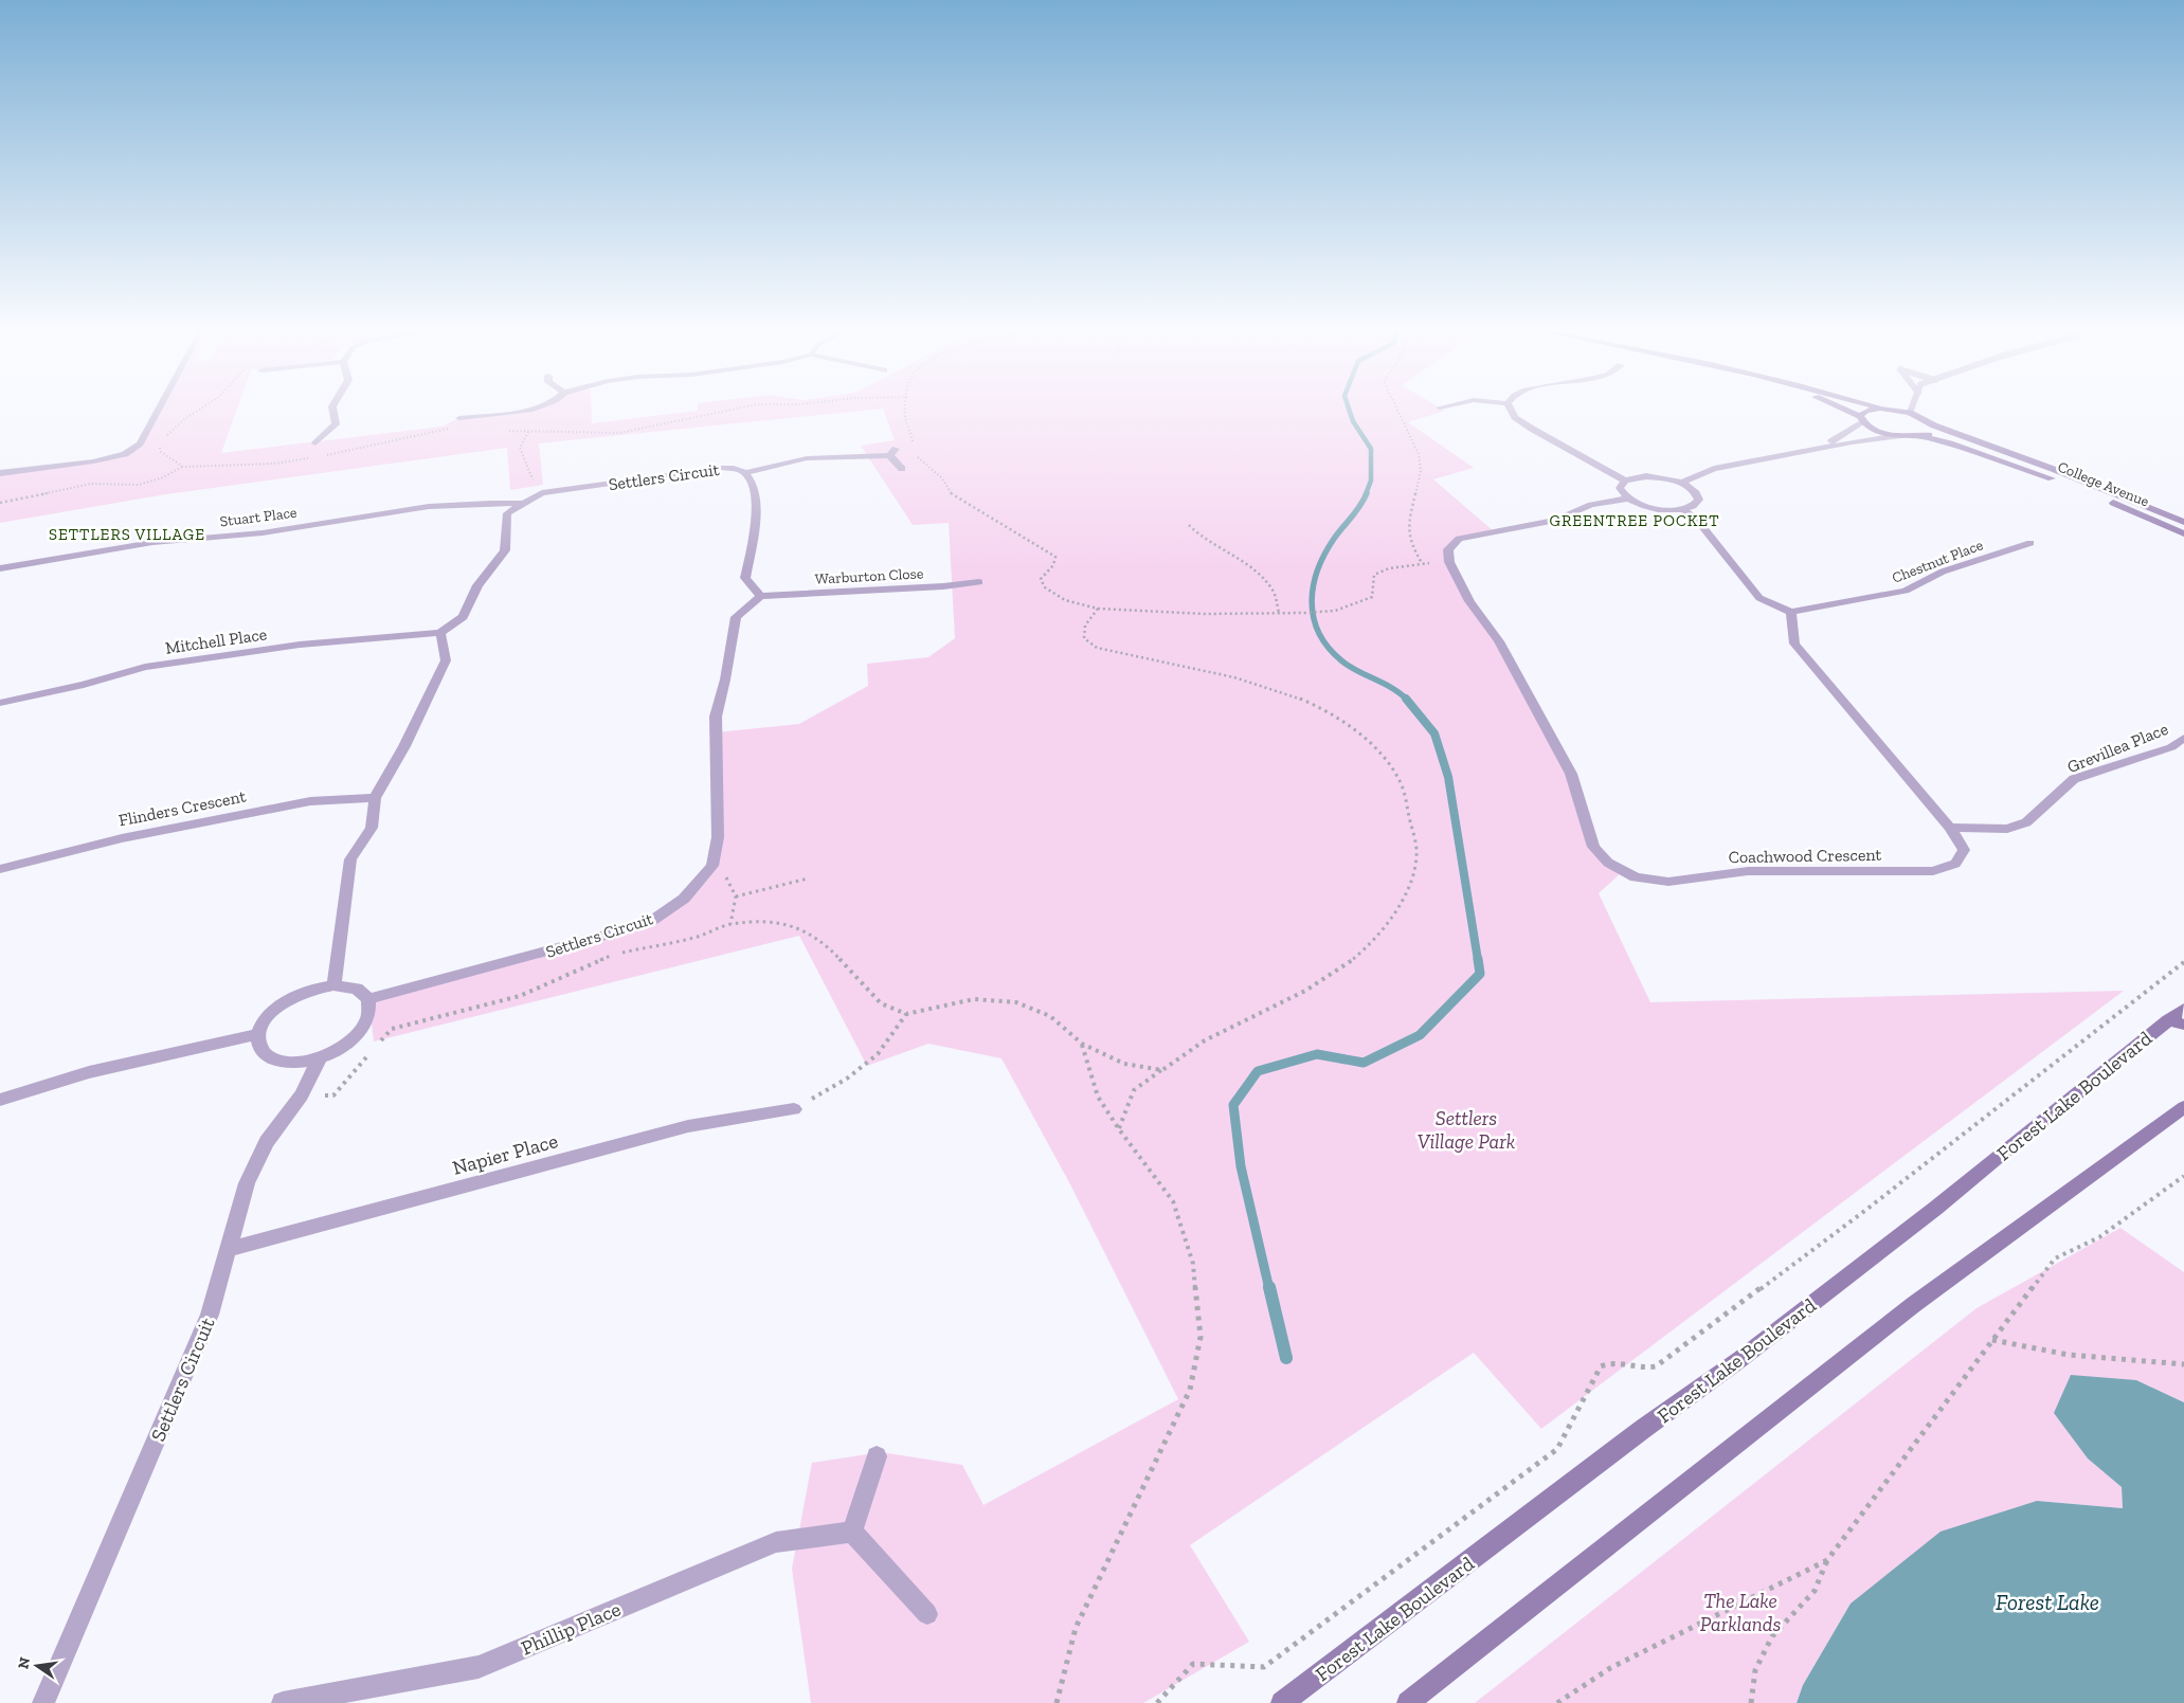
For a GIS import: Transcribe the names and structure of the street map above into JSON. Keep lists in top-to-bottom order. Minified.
{"streets":{"street":["Settlers Circuit","College Avenue","Stuart Place","Chestnut Place","Warburton Close","Mitchell Place","Grevillea Place","Flinders Crescent","Coachwood Crescent","Forest Lake Boulevard","Napier Place","Phillip Place"]},"crossings":[["Settlers Circuit","Stuart Place"],["Settlers Circuit","Mitchell Place"],["Settlers Circuit","Napier Place"],["Chestnut Place","Coachwood Crescent"],["Grevillea Place","Coachwood Crescent"]],"districts":["GREENTREE POCKET","SETTLERS VILLAGE"],"water":["Forest Lake"],"parks":["Settlers Village Park","The Lake Parklands"],"north":"left"}
